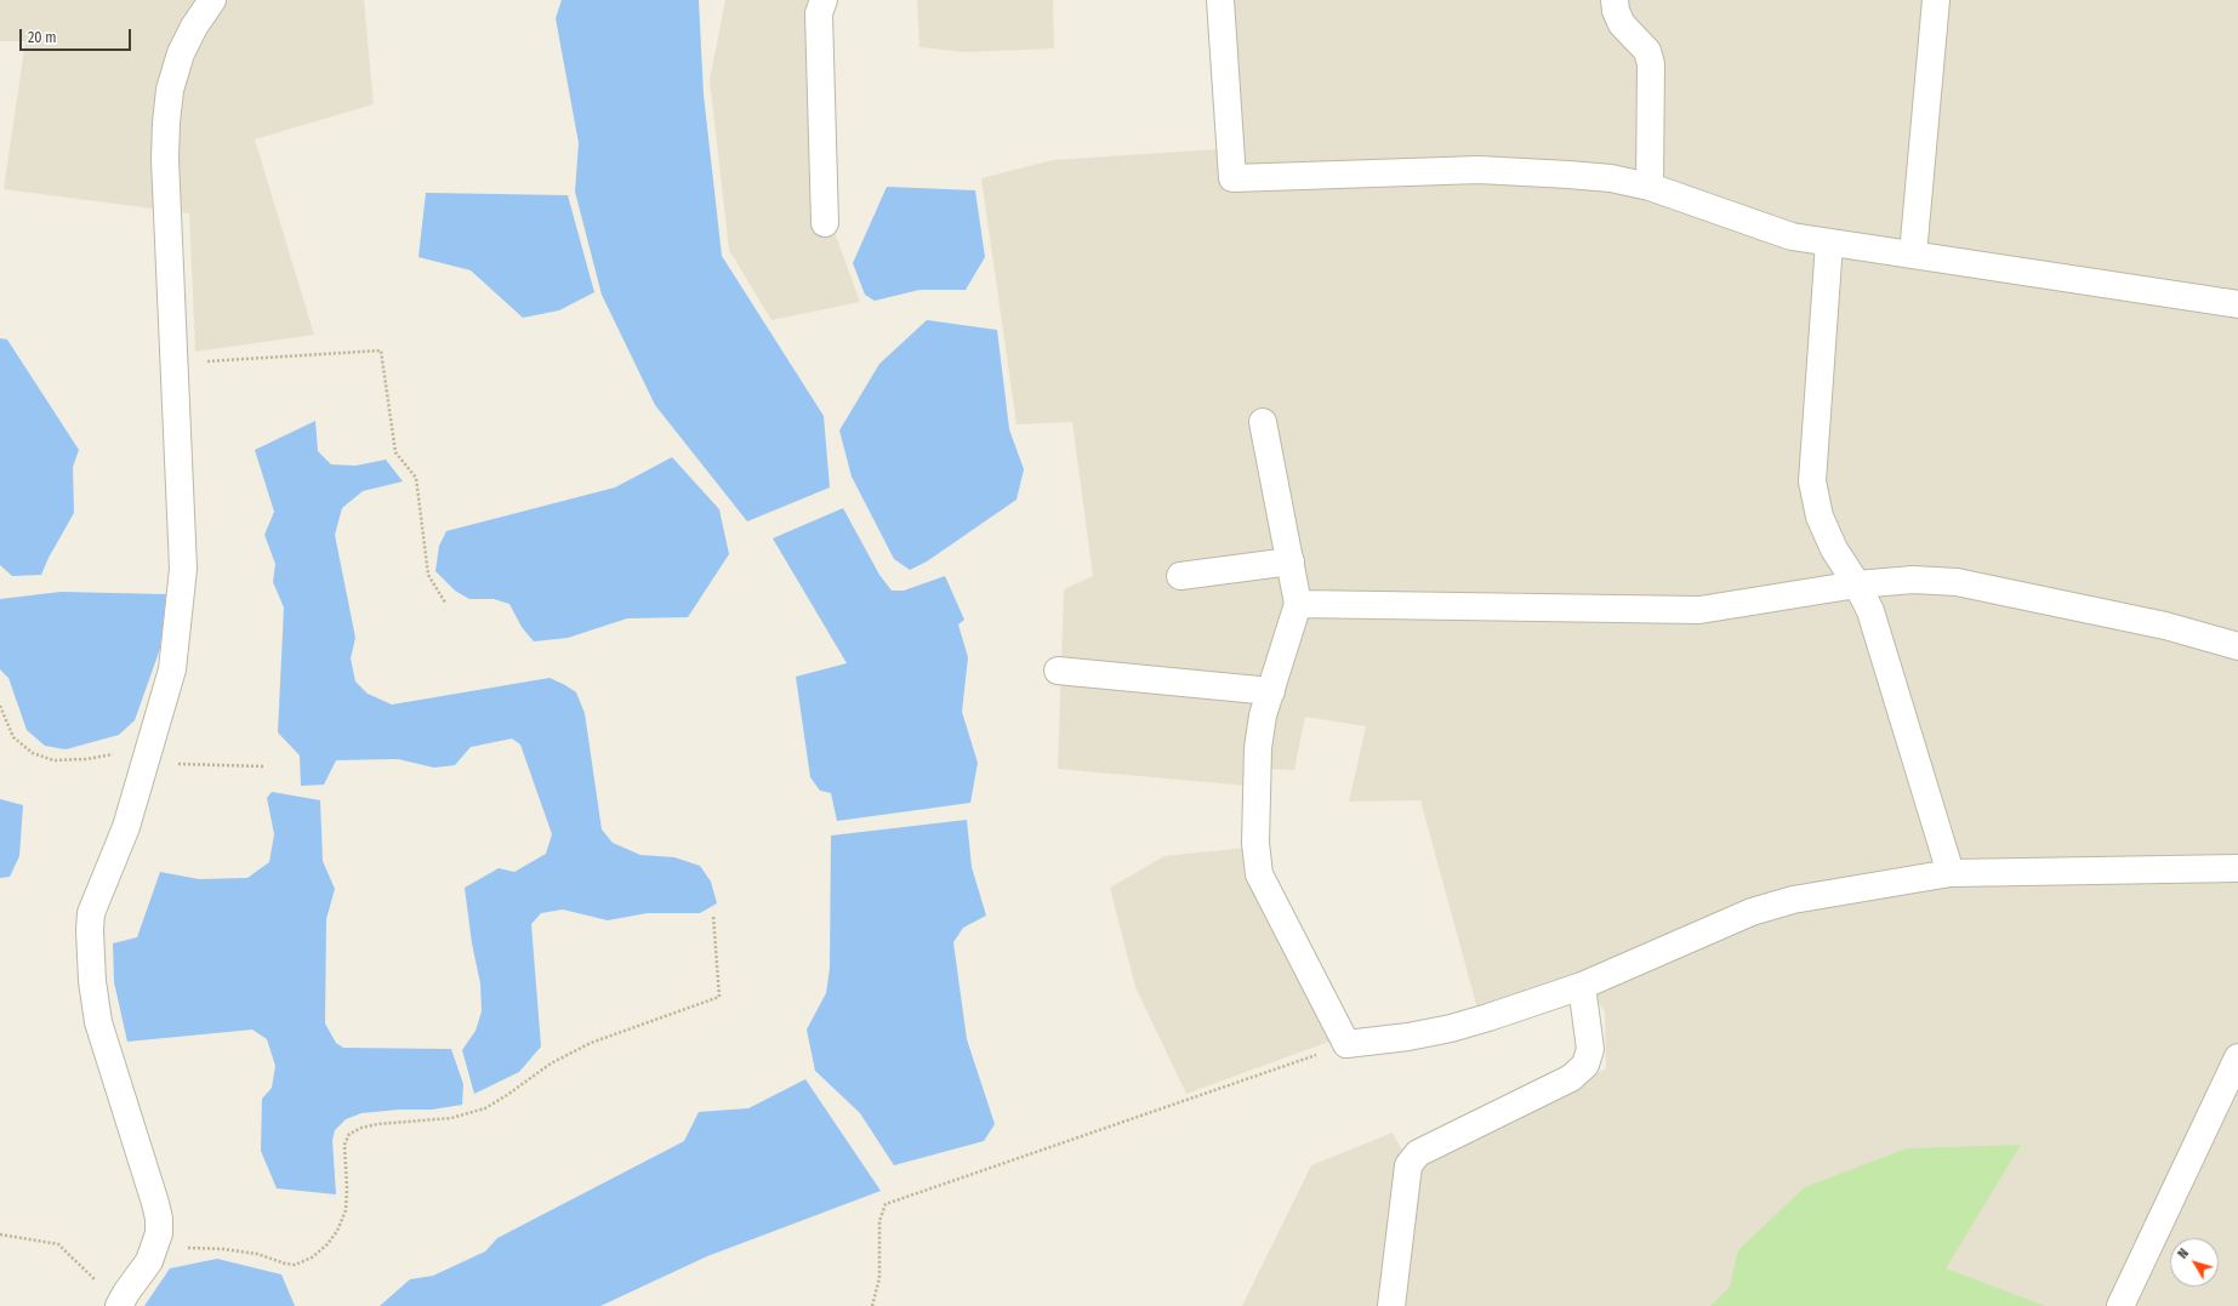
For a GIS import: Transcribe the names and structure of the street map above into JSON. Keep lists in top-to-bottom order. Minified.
{"scale_bar":"20 m","north":"top left"}
